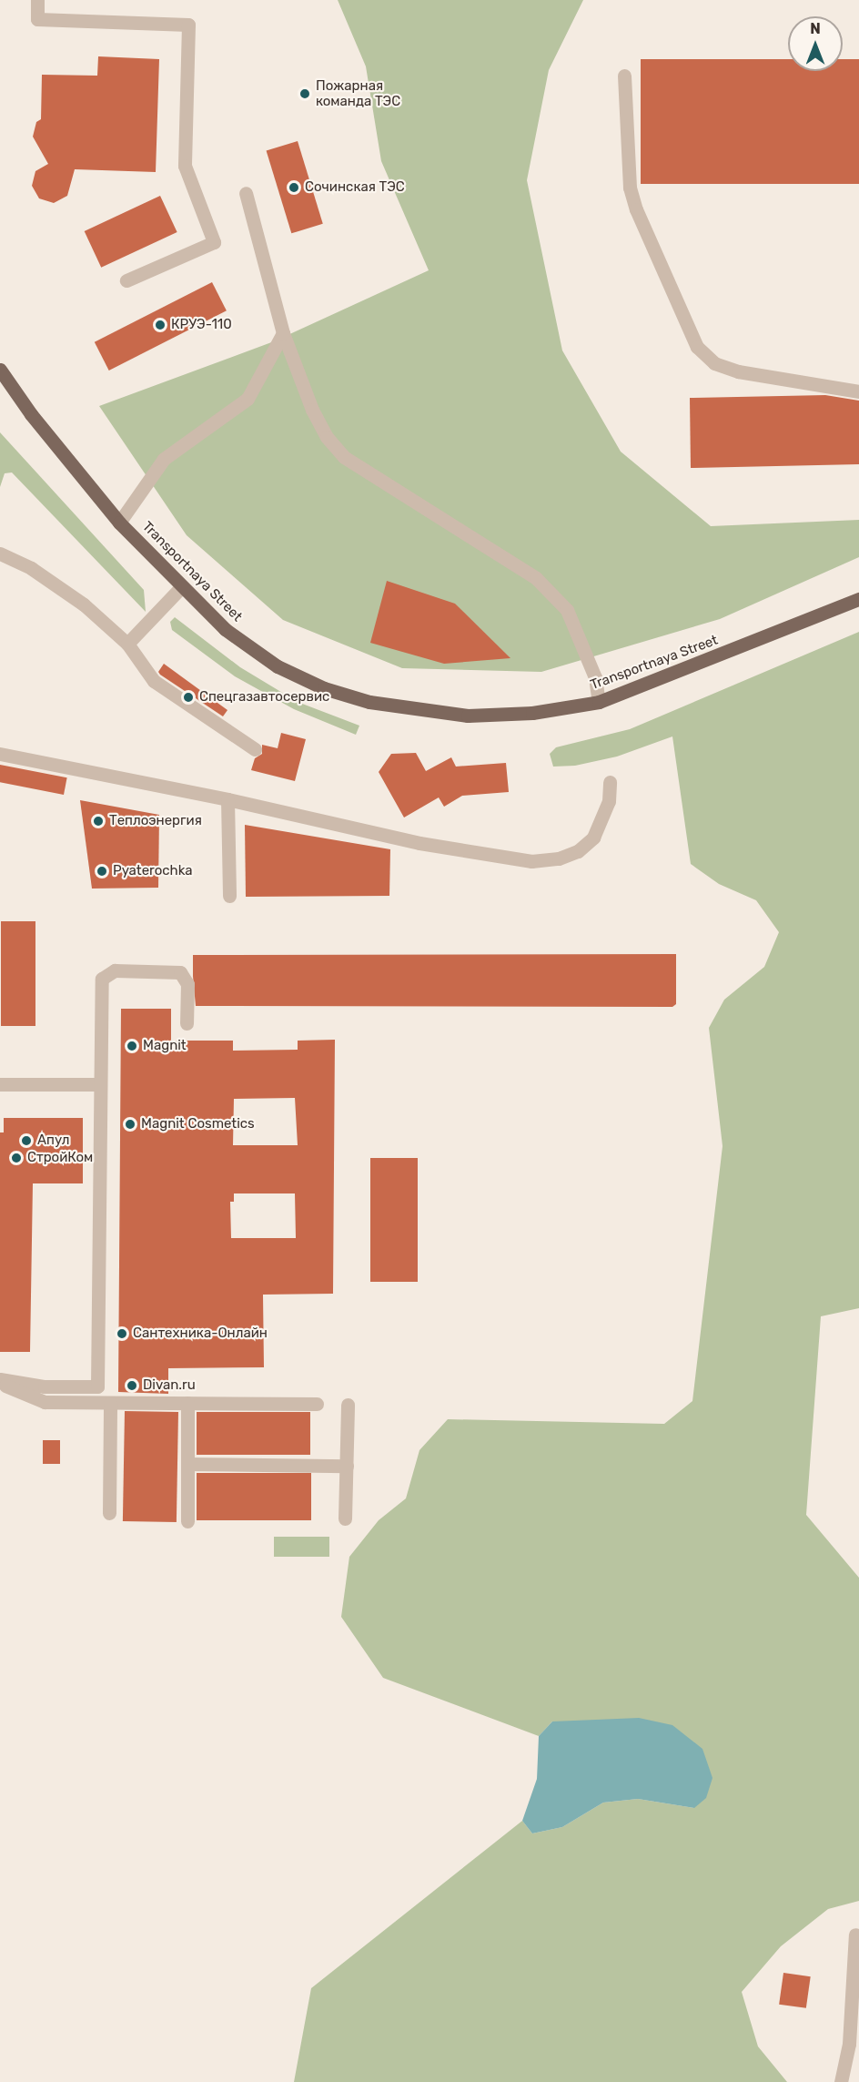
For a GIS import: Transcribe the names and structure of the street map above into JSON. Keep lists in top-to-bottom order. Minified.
{"streets":{"main road":["Transportnaya Street"]},"places":["Пожарная команда ТЭС","Сочинская ТЭС","КРУЭ-110","Спецгазавтосервис","Теплоэнергия","Pyaterochka","Magnit","Magnit Cosmetics","Апул","СтройКом","Сантехника-Онлайн","Divan.ru"],"north":"top"}
